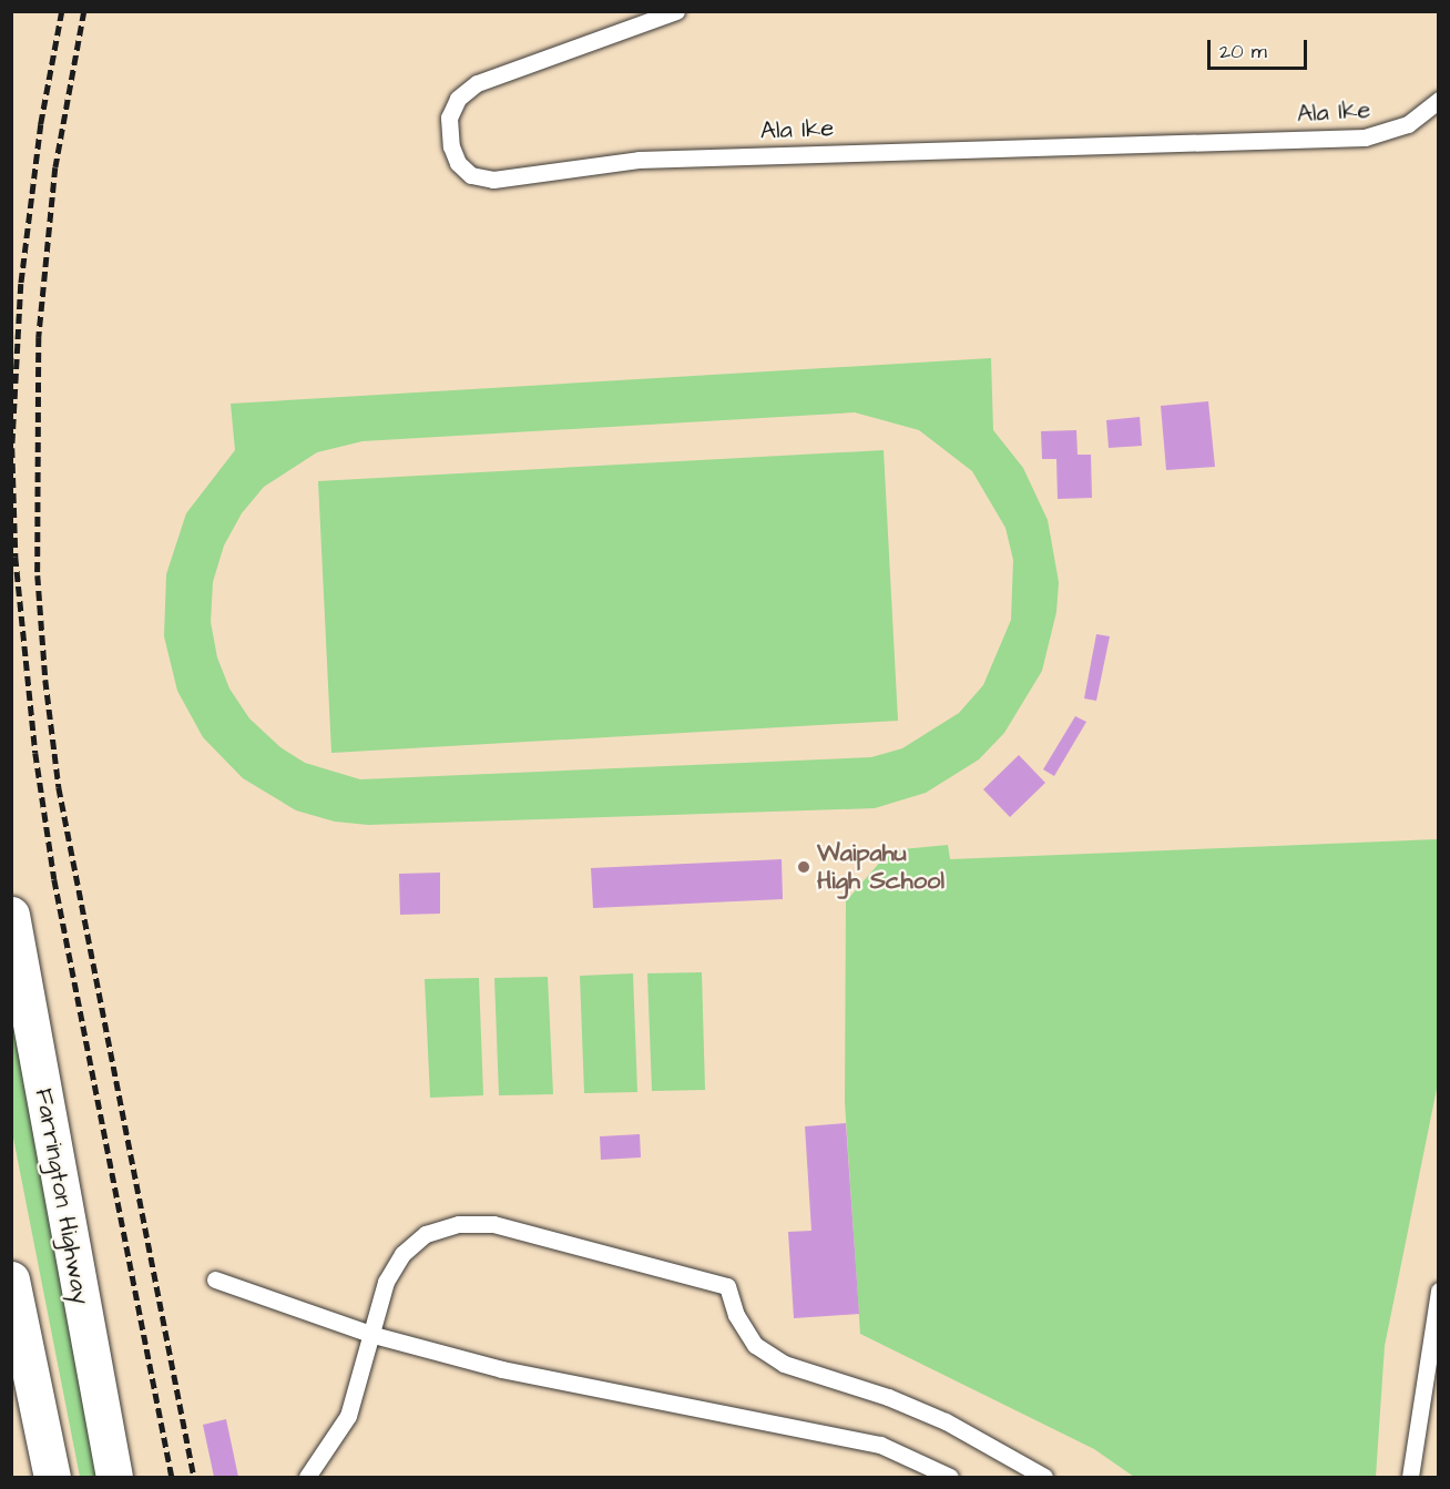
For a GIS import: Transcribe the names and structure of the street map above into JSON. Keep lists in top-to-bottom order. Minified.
{"streets":{"main road":["Farrington Highway"],"lane":["Ala Ike"]},"places":["Waipahu High School"],"scale_bar":"20 m"}
